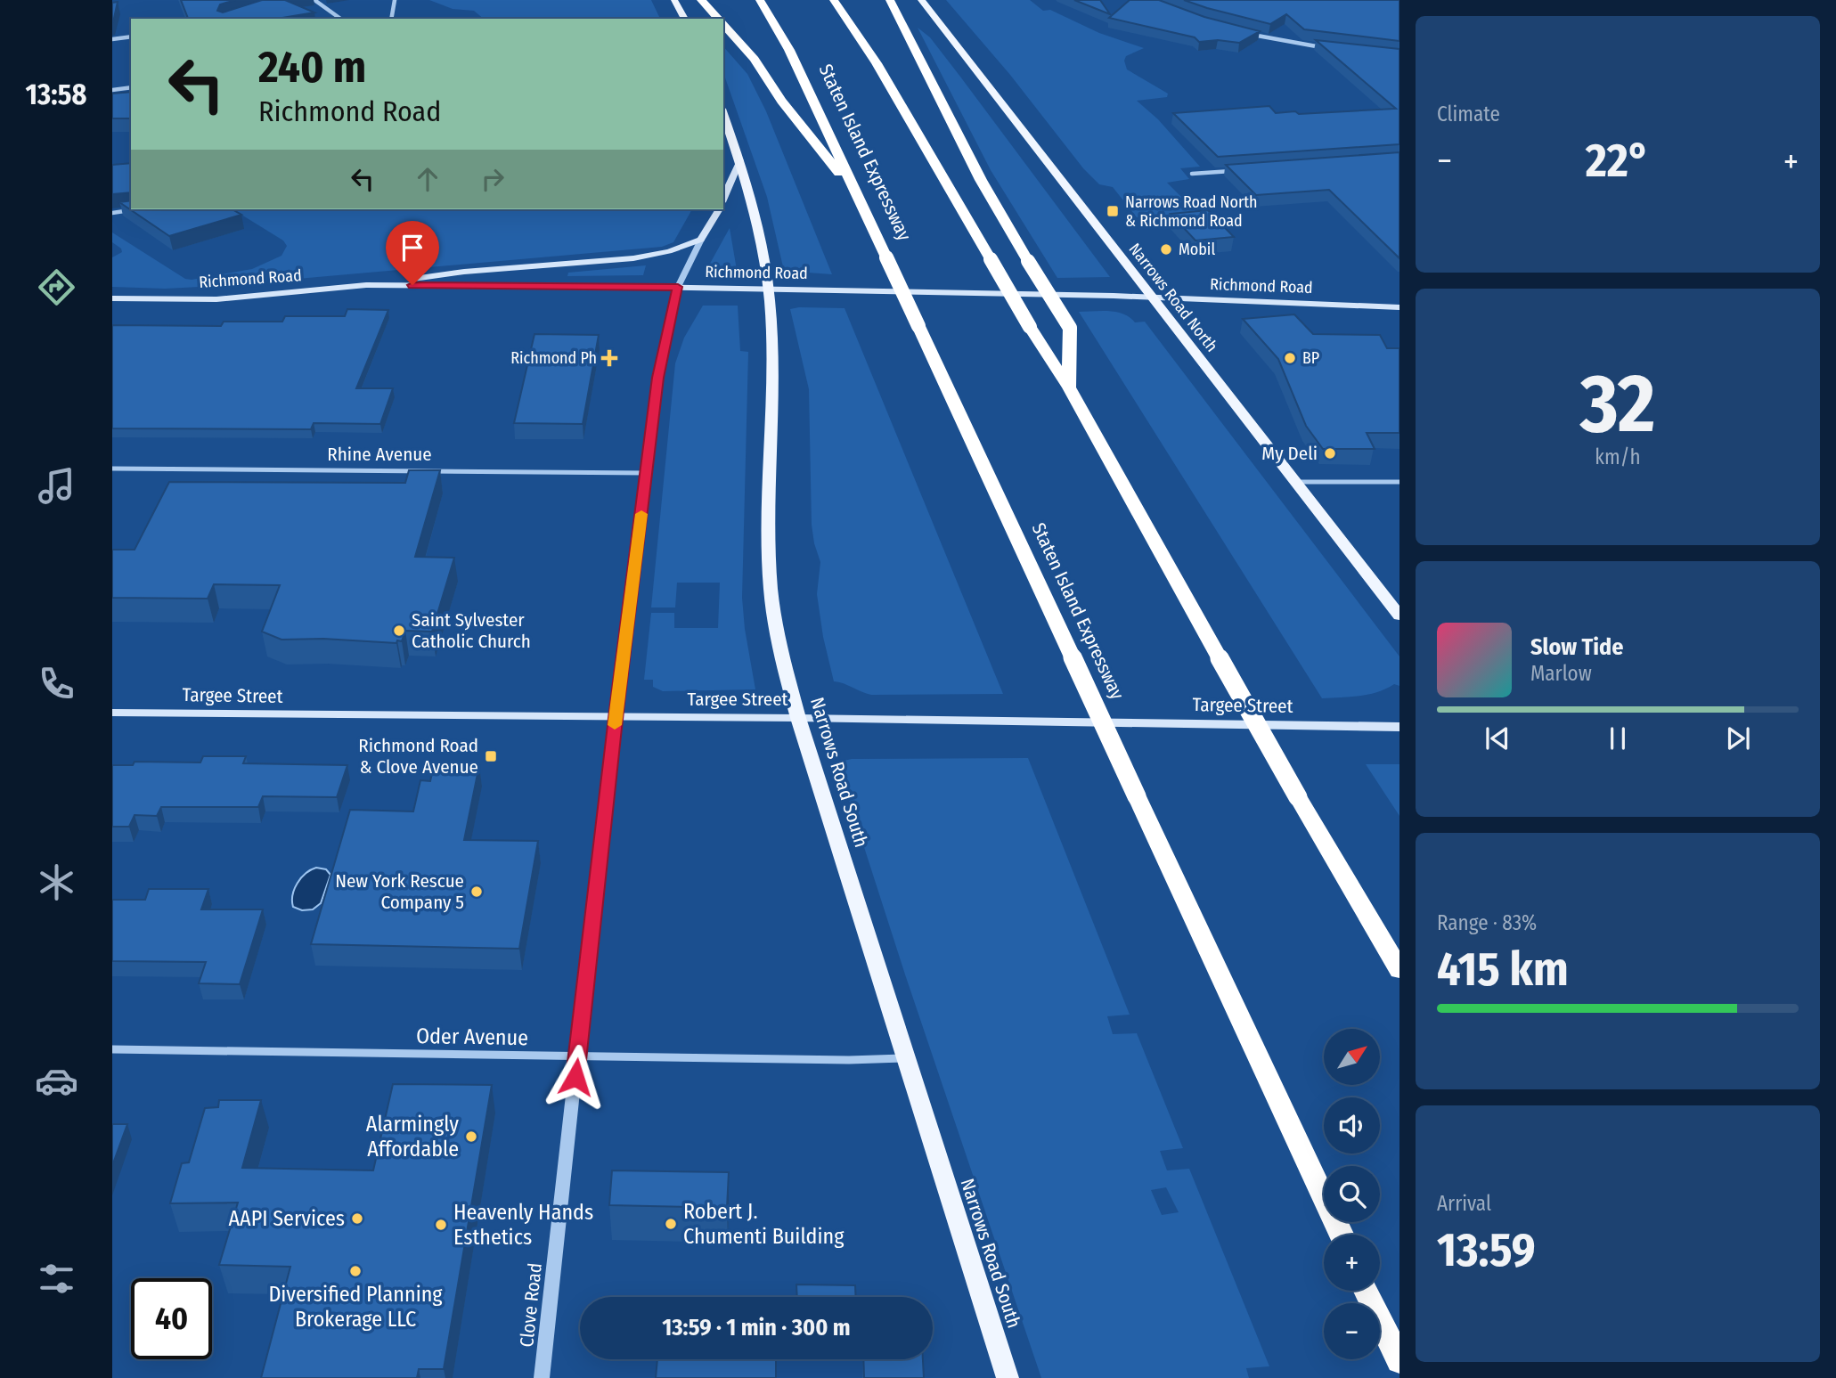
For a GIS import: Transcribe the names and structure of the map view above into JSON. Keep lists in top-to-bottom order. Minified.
{"streets":{"highway":["Staten Island Expressway"],"main road":["Richmond Road","Narrows Road North","Targee Street","Narrows Road South","Clove Road"],"street":["Rhine Avenue","Oder Avenue"]},"crossings":[["Richmond Road","Narrows Road North"],["Richmond Road","Narrows Road South"],["Richmond Road","Clove Road"],["Rhine Avenue","Clove Road"],["Targee Street","Narrows Road South"],["Targee Street","Clove Road"],["Narrows Road South","Oder Avenue"],["Oder Avenue","Clove Road"]],"places":{"transit":["Narrows Road North & Richmond Road","Richmond Road & Clove Avenue"],"other":["Mobil","BP","My Deli","Saint Sylvester Catholic Church","New York Rescue Company 5","Alarmingly Affordable","AAPI Services","Robert J. Chumenti Building","Heavenly Hands Esthetics","Diversified Planning Brokerage LLC"],"health":["Richmond Ph"]},"north":"top right","page":{"tabs":"13:58","tile":["Climate",["32","km/h"],["Range · 83%","415 km"],["Arrival","13:59"]],"turn":["240 m","Richmond Road"],"heat":["−","22°","+"],"song":["Slow Tide","Marlow"],"map_buttons":["+","−"],"limit":"40","trip":"13:59 · 1 min · 300 m"}}
